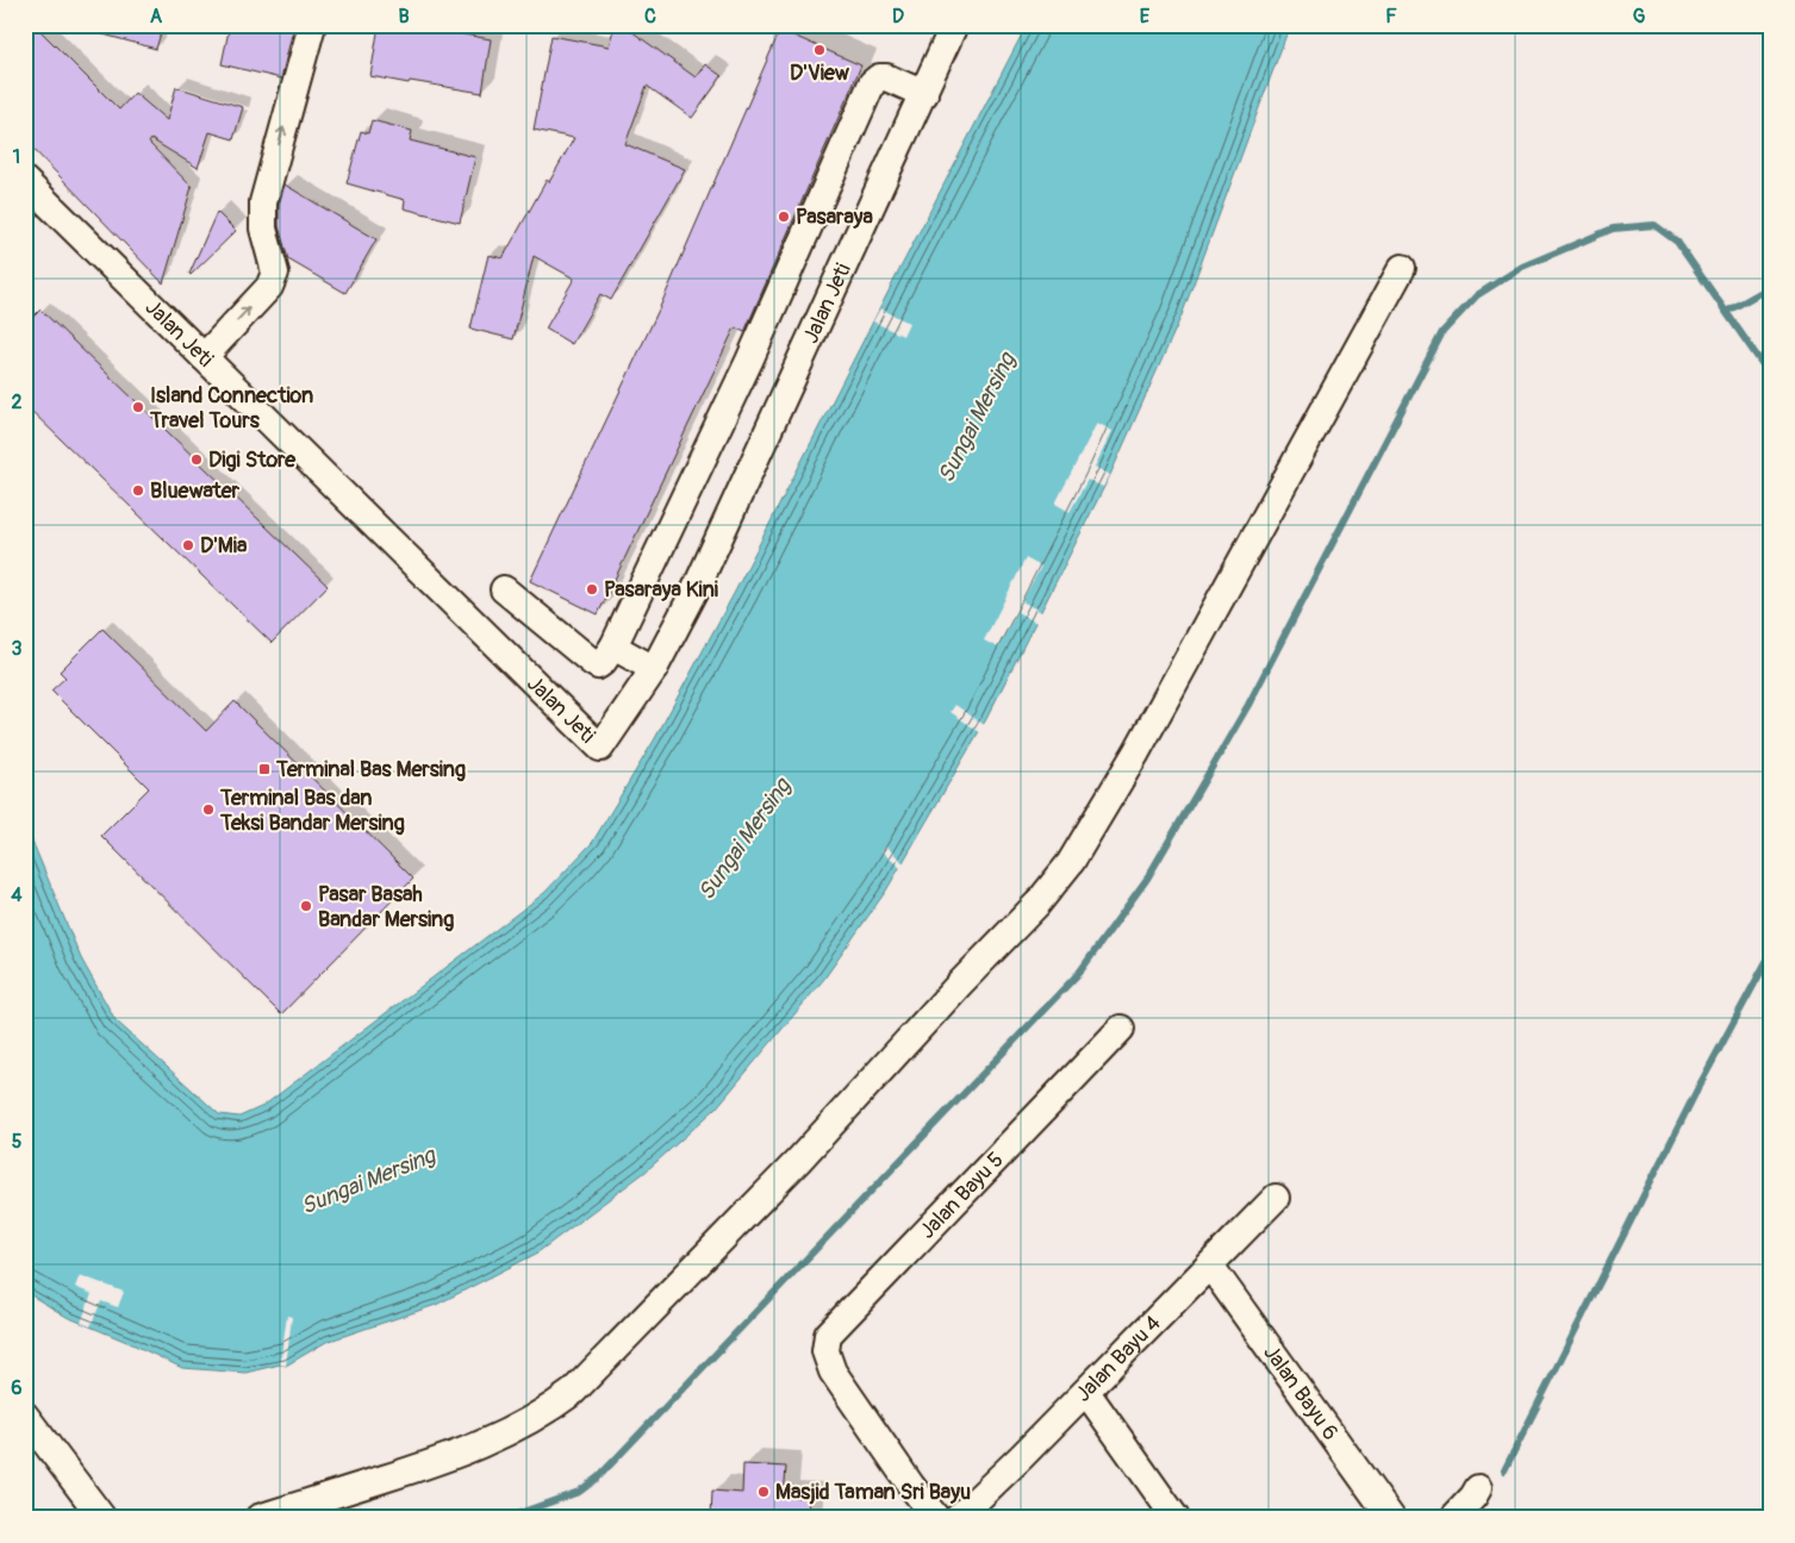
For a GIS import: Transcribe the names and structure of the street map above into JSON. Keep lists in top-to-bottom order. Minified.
{"streets":{"street":["Jalan Jeti","Jalan Bayu 5","Jalan Bayu 4","Jalan Bayu 6"]},"crossings":[["Jalan Bayu 4","Jalan Bayu 6"]],"water":["Sungai Mersing"],"places":{"other":["D'View","Pasaraya","Island Connection Travel Tours","Digi Store","Bluewater","D'Mia","Pasaraya Kini","Terminal Bas dan Teksi Bandar Mersing","Pasar Basah Bandar Mersing","Masjid Taman Sri Bayu"],"transit":["Terminal Bas Mersing"]},"grid":{"columns":["A","B","C","D","E","F","G"],"rows":["1","2","3","4","5","6"]}}
